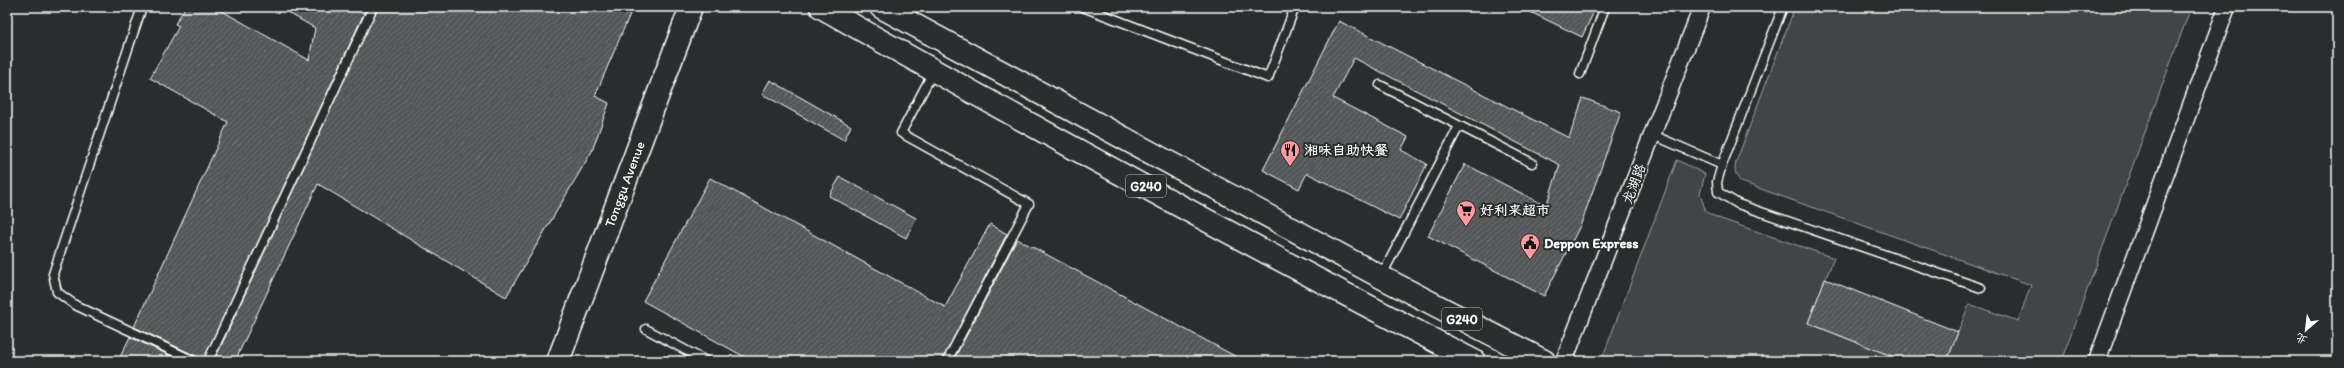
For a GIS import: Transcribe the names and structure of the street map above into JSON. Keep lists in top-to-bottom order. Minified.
{"streets":{"main road":["Tonggu Avenue","G240"],"street":["龙湖路"]},"places":{"restaurant":["湘味自助快餐"],"supermarket":["好利来超市"],"public building":["Deppon Express"]},"north":"bottom left"}
